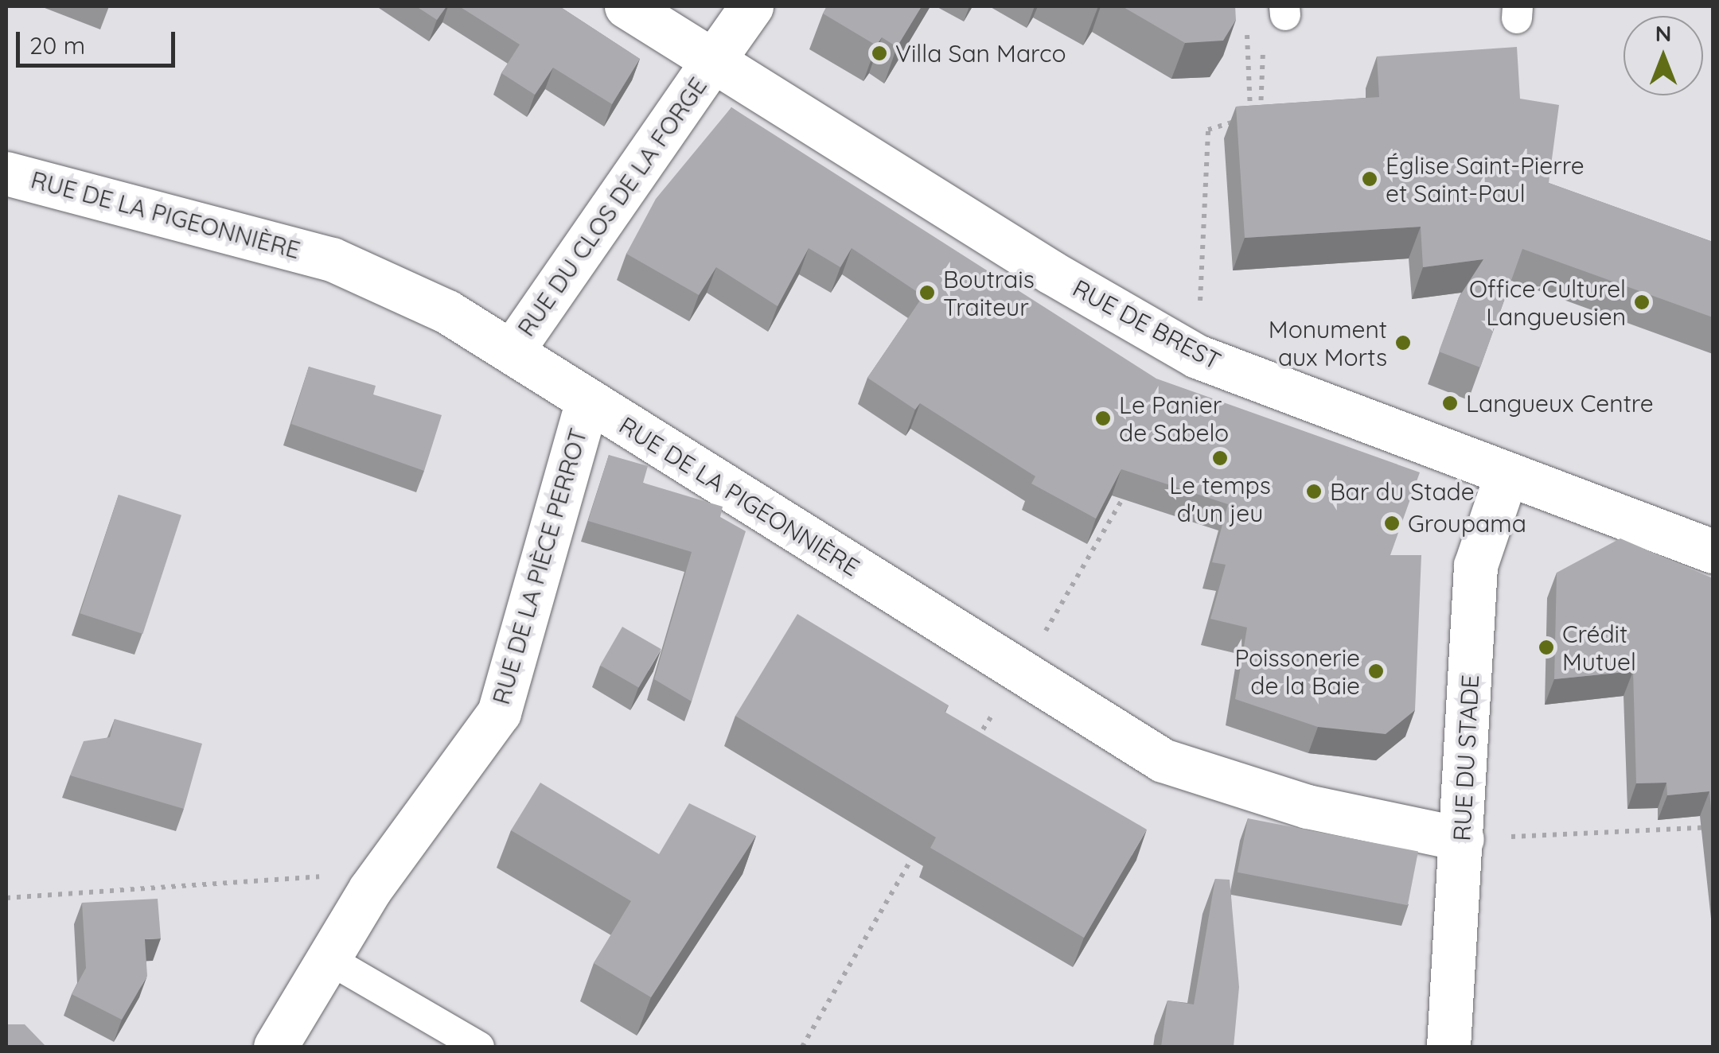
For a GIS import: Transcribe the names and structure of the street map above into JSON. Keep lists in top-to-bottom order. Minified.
{"streets":{"street":["RUE DU CLOS DE LA FORGE","RUE DE LA PIGEONNIÈRE","RUE DE BREST","RUE DE LA PIÈCE PERROT","RUE DU STADE"]},"crossings":[["RUE DU CLOS DE LA FORGE","RUE DE LA PIGEONNIÈRE"],["RUE DU CLOS DE LA FORGE","RUE DE BREST"],["RUE DE LA PIGEONNIÈRE","RUE DE LA PIÈCE PERROT"],["RUE DE LA PIGEONNIÈRE","RUE DU STADE"],["RUE DE BREST","RUE DU STADE"]],"places":["Villa San Marco","Église Saint-Pierre et Saint-Paul","Boutrais Traiteur","Office Culturel Langueusien","Monument aux Morts","Langueux Centre","Le Panier de Sabelo","Le temps d'un jeu","Bar du Stade","Groupama","Crédit Mutuel","Poissonerie de la Baie"],"scale_bar":"20 m","north":"top"}
